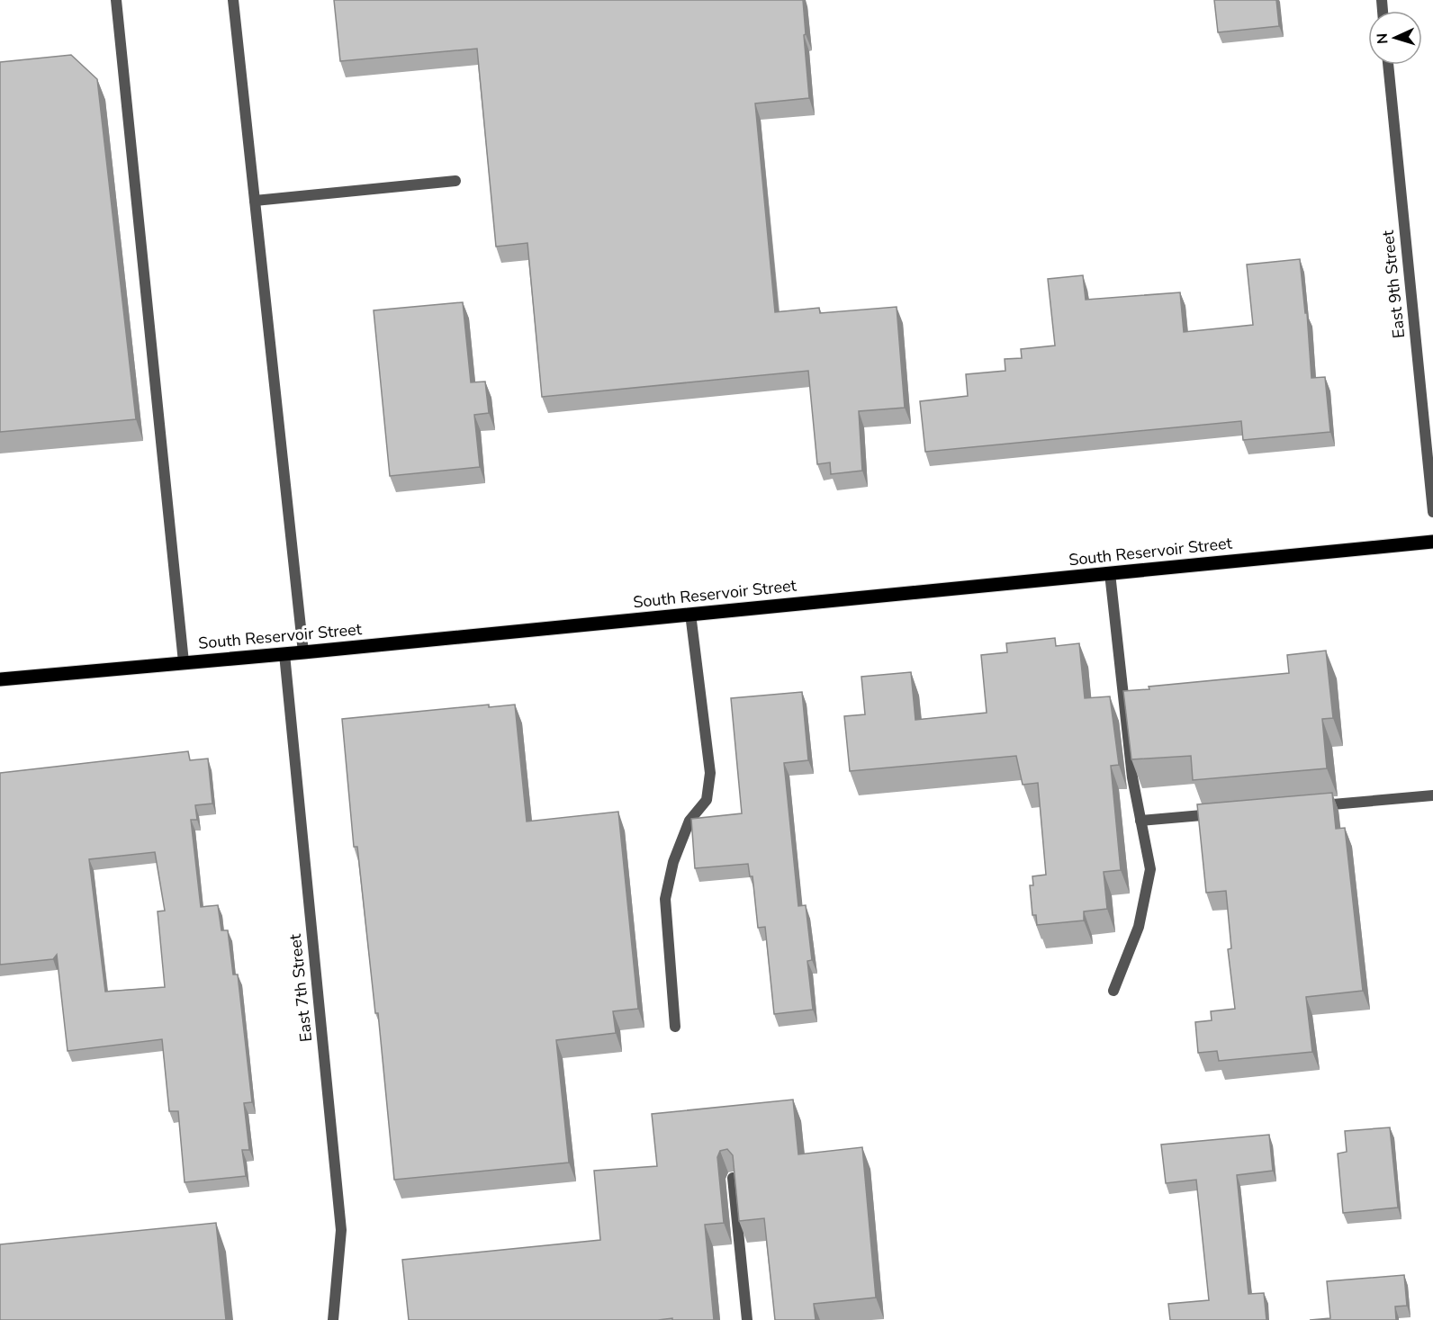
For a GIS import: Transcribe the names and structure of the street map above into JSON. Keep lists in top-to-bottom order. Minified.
{"streets":{"main road":["South Reservoir Street"],"street":["East 9th Street","East 7th Street"]},"crossings":[["South Reservoir Street","East 7th Street"]],"north":"left"}
